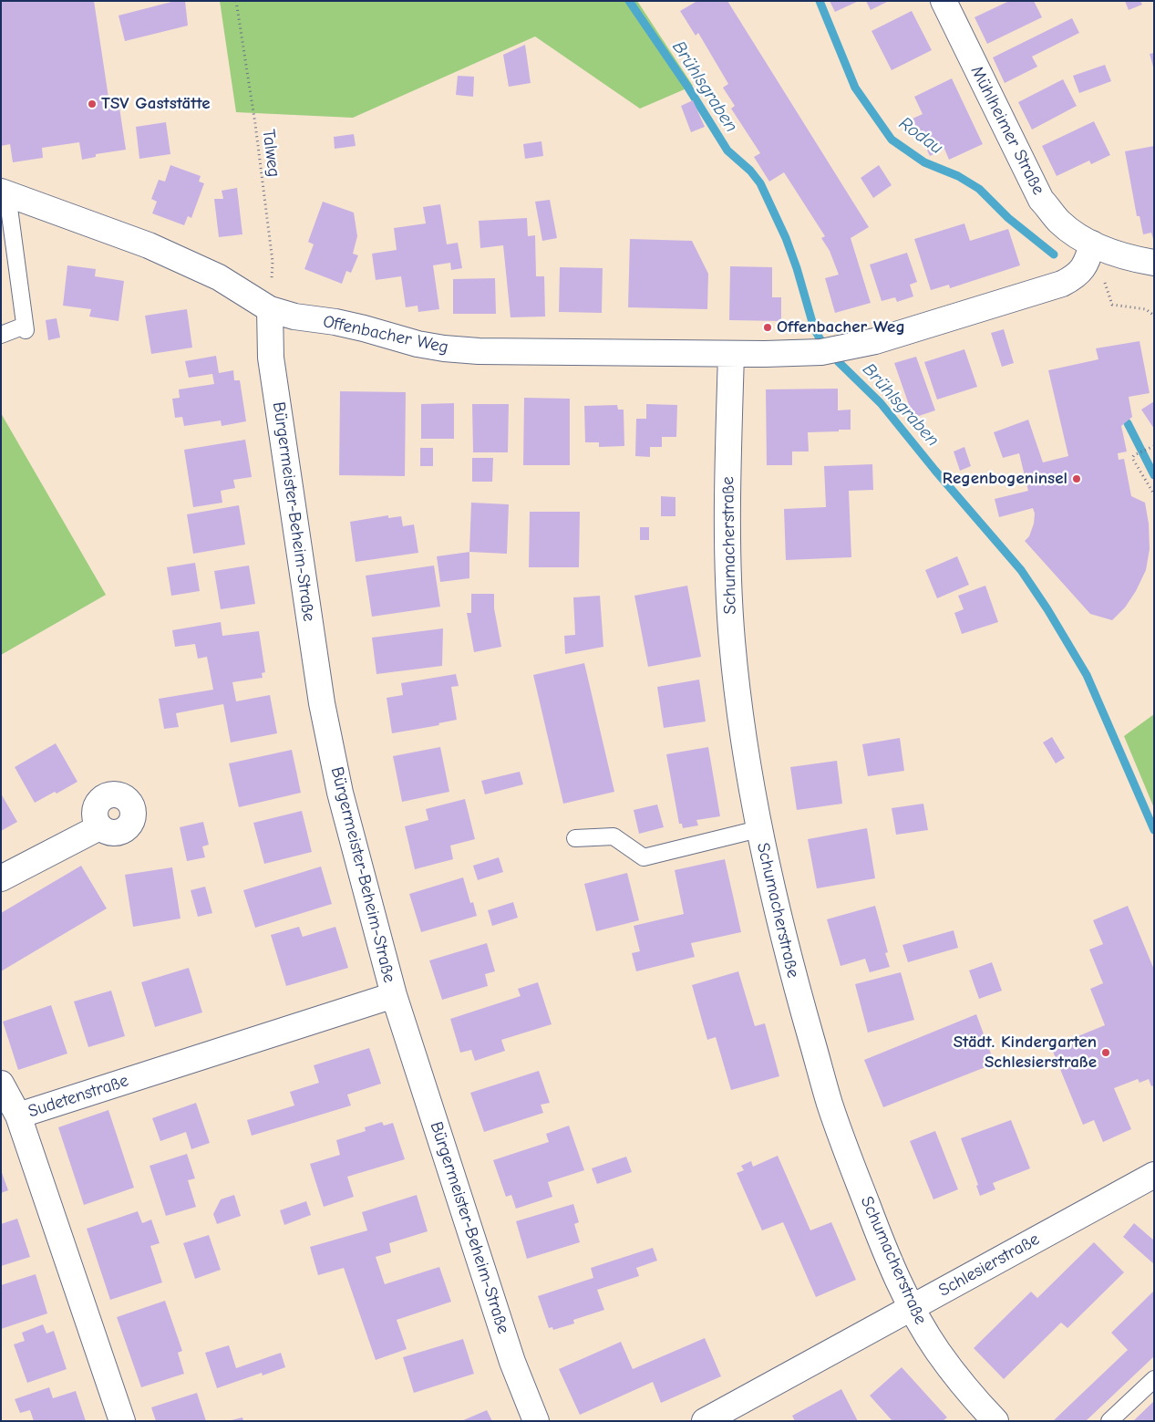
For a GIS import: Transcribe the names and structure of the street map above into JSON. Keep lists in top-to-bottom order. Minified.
{"streets":{"street":["Mühlheimer Straße","Offenbacher Weg","Bürgermeister-Beheim-Straße","Schumacherstraße","Sudetenstraße","Schlesierstraße"],"path":["Talweg"]},"crossings":[["Mühlheimer Straße","Offenbacher Weg"],["Talweg","Offenbacher Weg"],["Talweg","Bürgermeister-Beheim-Straße"],["Offenbacher Weg","Bürgermeister-Beheim-Straße"],["Offenbacher Weg","Schumacherstraße"],["Bürgermeister-Beheim-Straße","Sudetenstraße"],["Schumacherstraße","Schlesierstraße"]],"water":["Brühlsgraben","Rodau"],"places":["TSV Gaststätte","Offenbacher Weg","Regenbogeninsel","Städt. Kindergarten Schlesierstraße"]}
